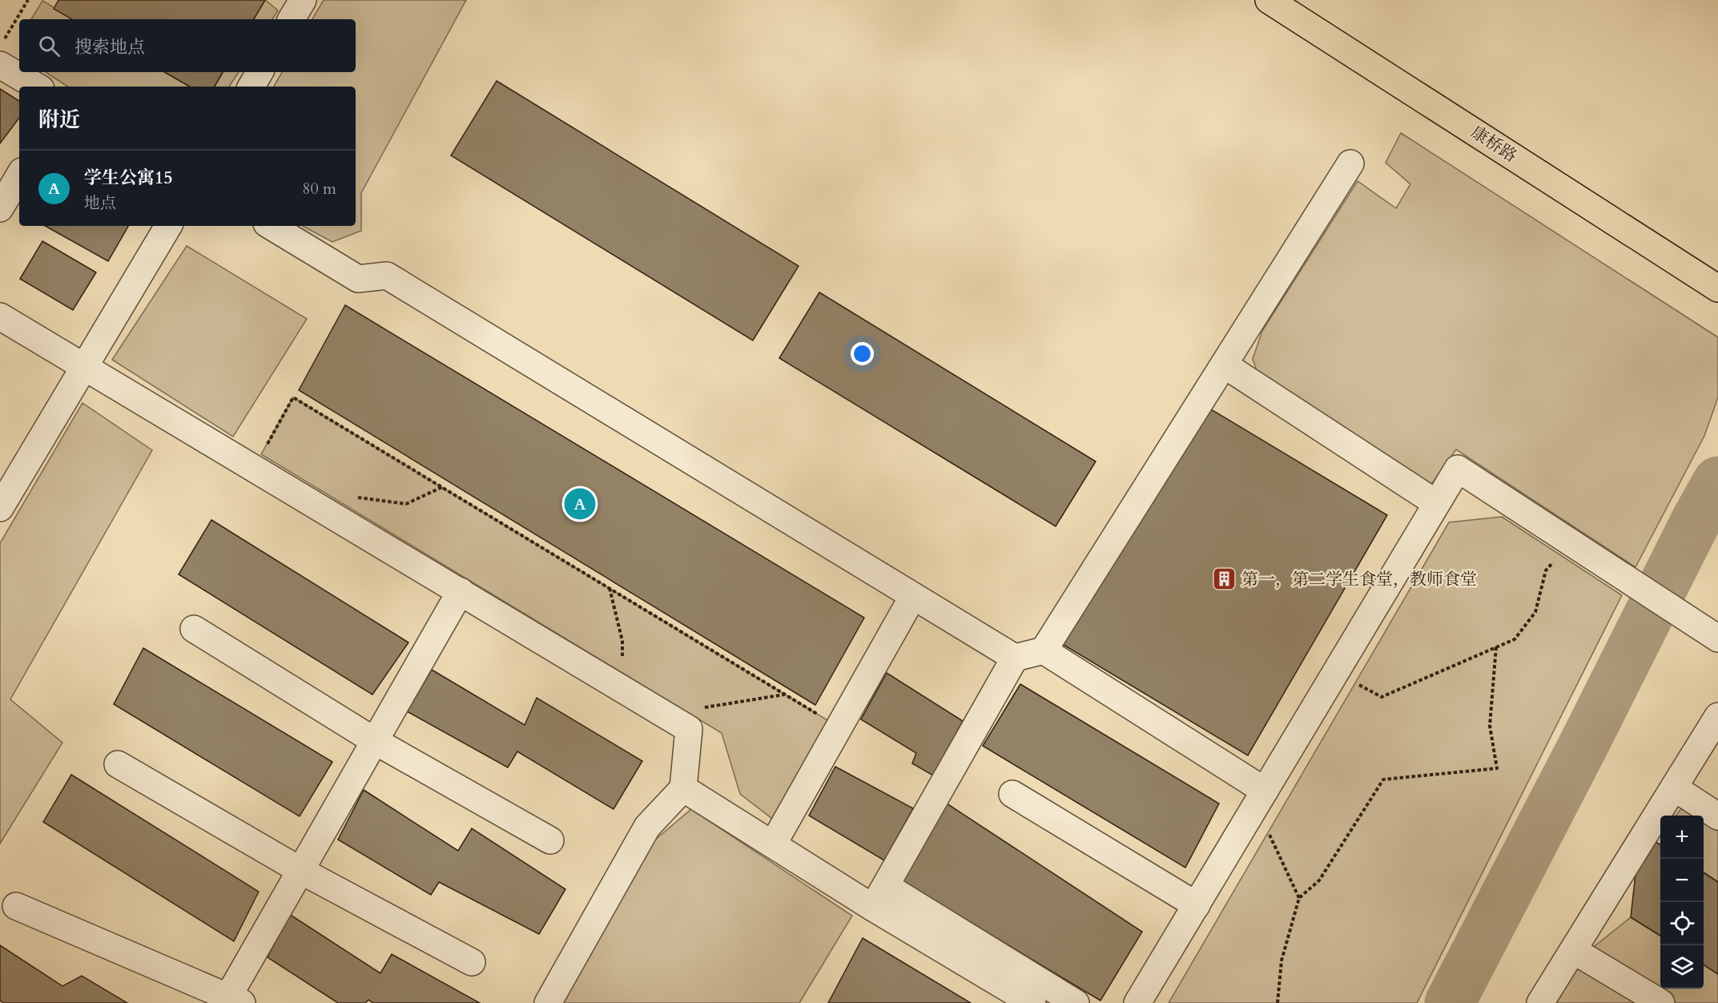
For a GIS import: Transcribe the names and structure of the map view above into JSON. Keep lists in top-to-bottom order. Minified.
{"streets":{"main road":["康桥路"]},"places":{"building":["第一，第二学生食堂，教师食堂"]},"page":{"search":"搜索地点","heading":"附近","list":[{"mark":"A","name":"学生公寓15","note":"地点","value":"80 m"}],"pins":"A","map_buttons":["+","−"]}}
